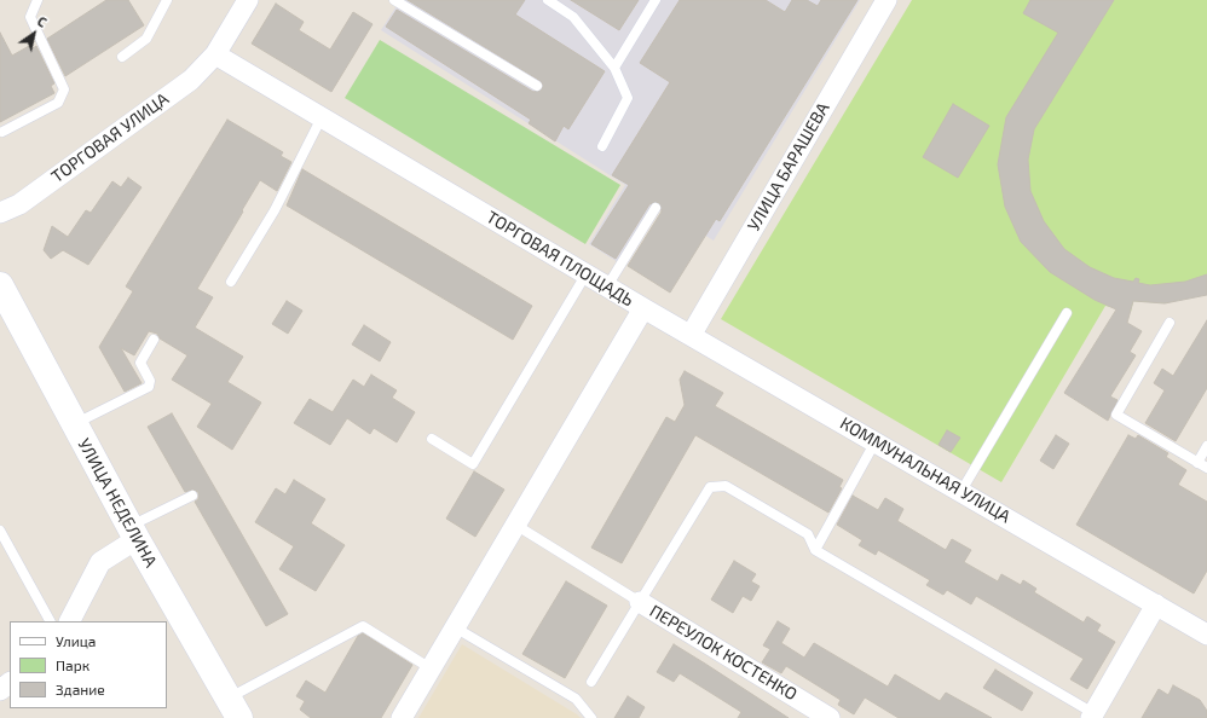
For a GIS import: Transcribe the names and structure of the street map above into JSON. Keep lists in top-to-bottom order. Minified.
{"streets":{"main road":["УЛИЦА НЕДЕЛИНА"],"street":["ТОРГОВАЯ УЛИЦА","УЛИЦА БАРАШЕВА","ТОРГОВАЯ ПЛОЩАДЬ","КОММУНАЛЬНАЯ УЛИЦА","ПЕРЕУЛОК КОСТЕНКО"]},"crossings":[["ТОРГОВАЯ УЛИЦА","ТОРГОВАЯ ПЛОЩАДЬ"],["УЛИЦА БАРАШЕВА","КОММУНАЛЬНАЯ УЛИЦА"],["ТОРГОВАЯ ПЛОЩАДЬ","КОММУНАЛЬНАЯ УЛИЦА"]],"legend":["Улица","Парк","Здание"],"north":"top right"}
